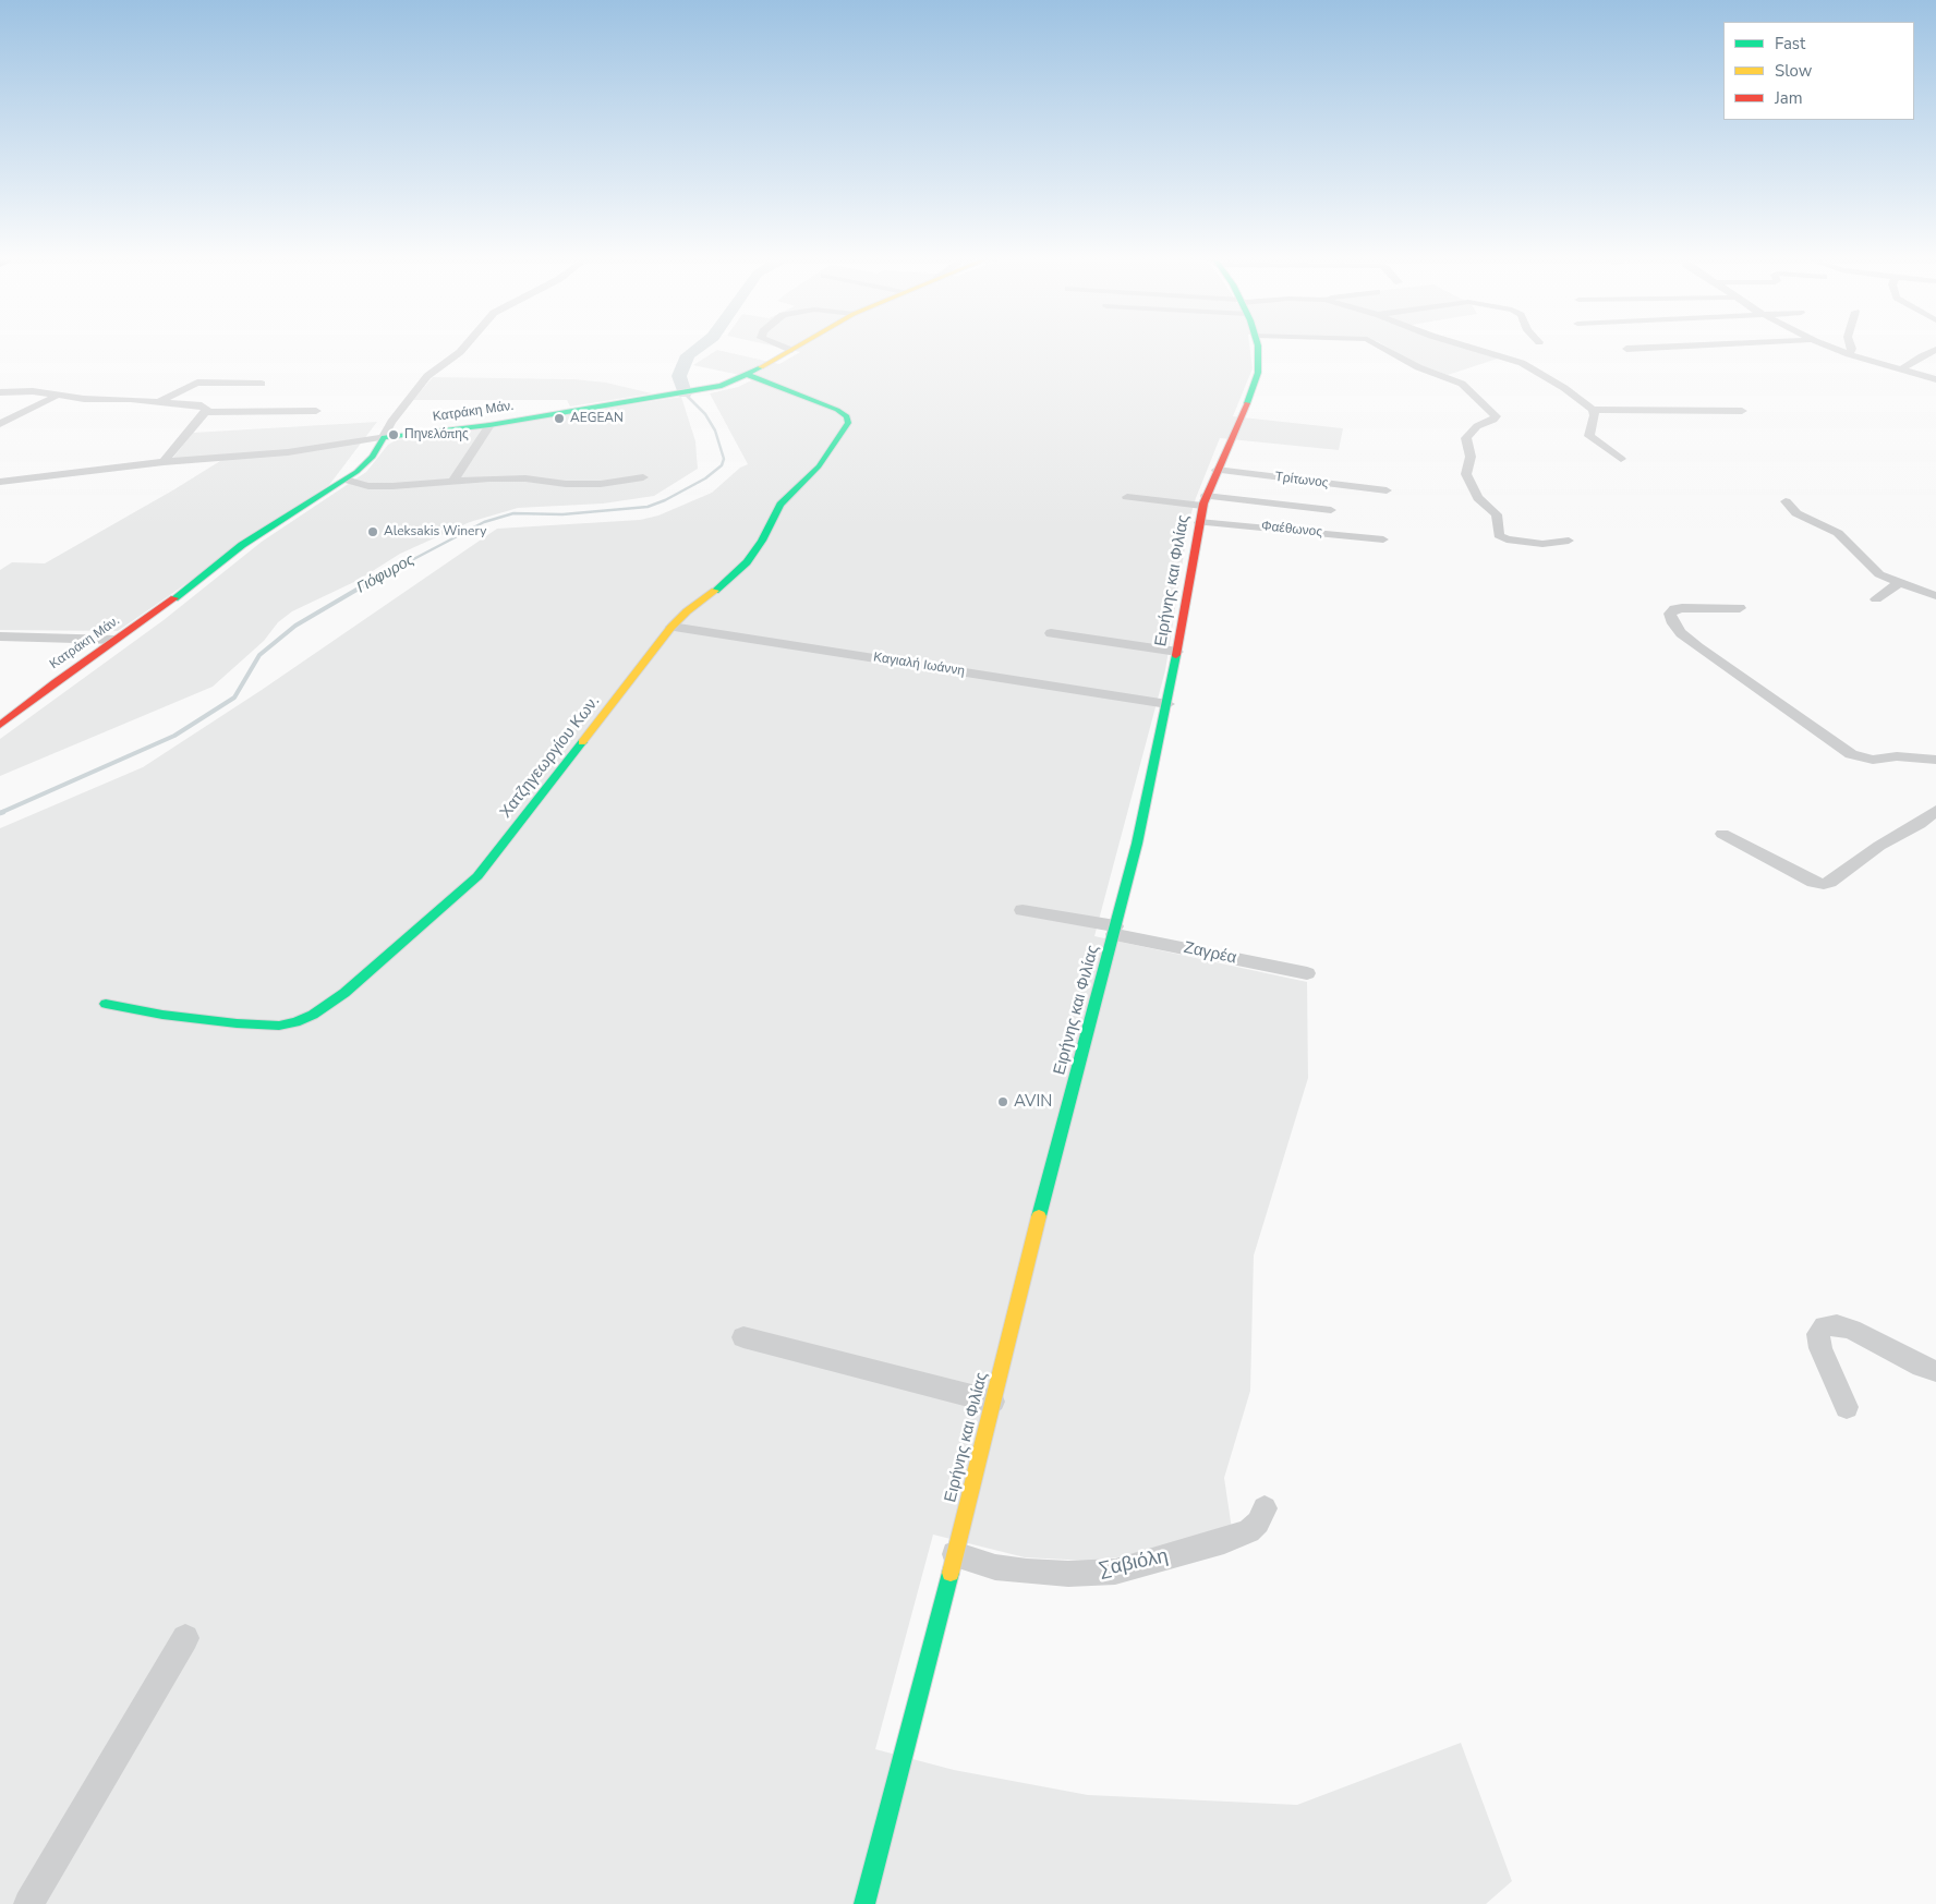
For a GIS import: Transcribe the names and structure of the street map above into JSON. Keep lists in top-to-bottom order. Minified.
{"streets":{"street":["Κατράκη Μάν.","Τρίτωνος","Φαέθωνος","Ειρήνης και Φιλίας","Καγιαλή Ιωάννη","Χατζηγεωργίου Κων.","Ζαγρέα","Σαβιόλη"]},"crossings":[["Κατράκη Μάν.","Χατζηγεωργίου Κων."],["Τρίτωνος","Ειρήνης και Φιλίας"],["Φαέθωνος","Ειρήνης και Φιλίας"],["Ειρήνης και Φιλίας","Καγιαλή Ιωάννη"],["Ειρήνης και Φιλίας","Ζαγρέα"],["Ειρήνης και Φιλίας","Σαβιόλη"],["Καγιαλή Ιωάννη","Χατζηγεωργίου Κων."]],"water":["Γιόφυρος"],"places":["AEGEAN","Πηνελόπης","Aleksakis Winery","AVIN"],"legend":["Fast","Slow","Jam"]}
